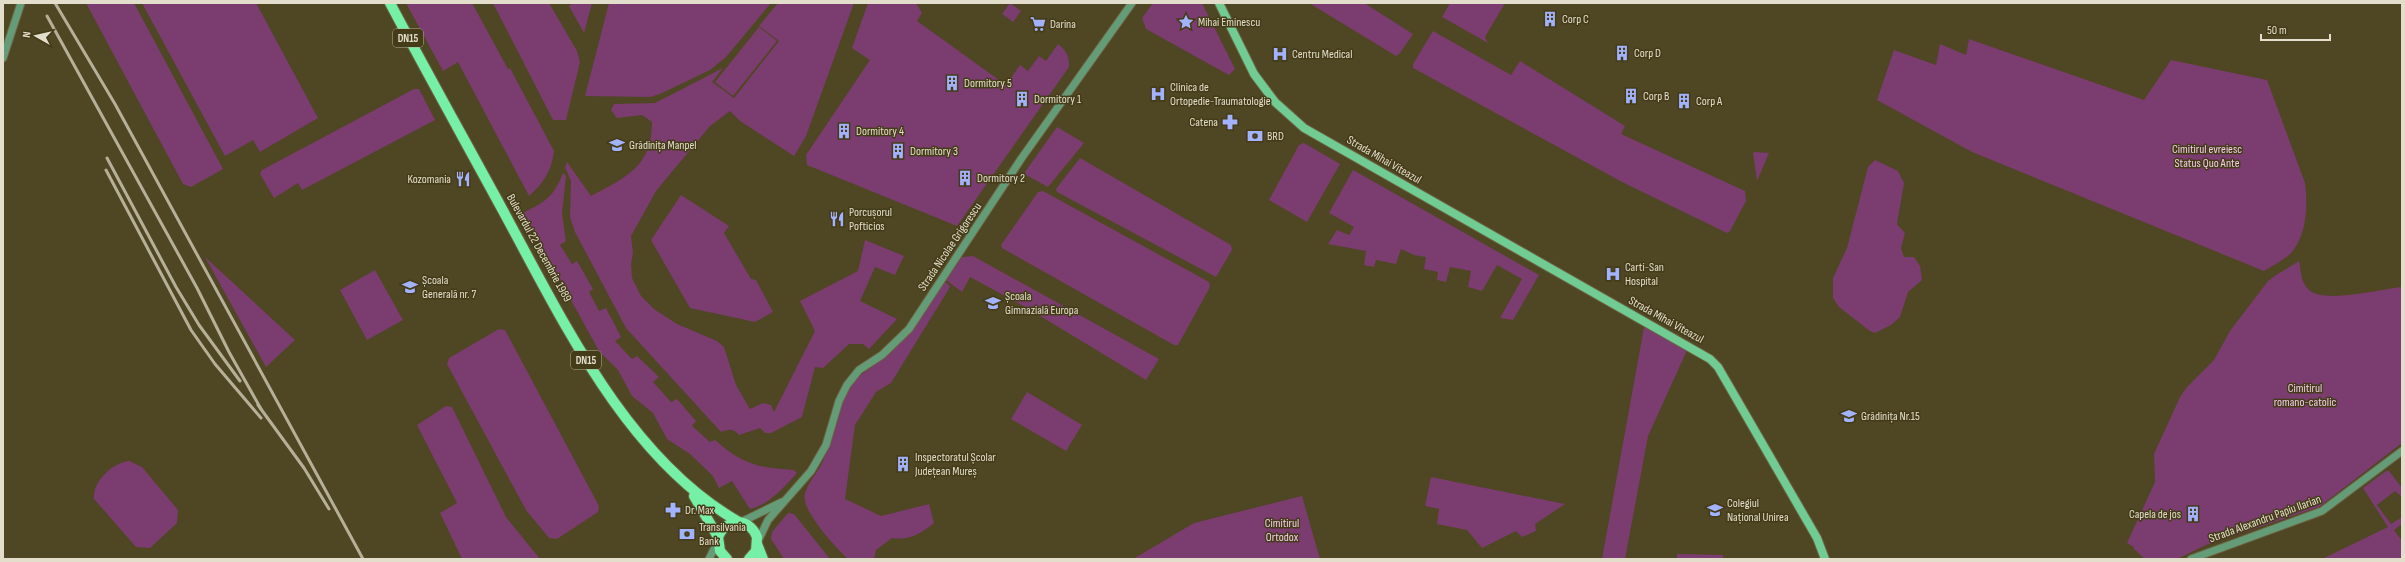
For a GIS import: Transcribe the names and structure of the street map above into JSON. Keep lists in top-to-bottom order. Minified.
{"streets":{"main road":["DN15","Strada Mihai Viteazul","Bulevardul 22 Decembrie 1989"],"street":["Strada Nicolae Grigorescu","Strada Alexandru Papiu Ilarian"]},"crossings":[["DN15","Strada Nicolae Grigorescu"],["DN15","Bulevardul 22 Decembrie 1989"],["Strada Nicolae Grigorescu","Bulevardul 22 Decembrie 1989"]],"parks":["Cimitirul evreiesc Status Quo Ante","Cimitirul romano-catolic","Cimitirul Ortodox"],"places":{"building":["Corp C","Corp D","Dormitory 5","Corp B","Dormitory 1","Corp A","Dormitory 4","Dormitory 3","Dormitory 2","Inspectoratul Școlar Județean Mureș","Capela de jos"],"place":["Mihai Eminescu"],"supermarket":["Darina"],"hospital":["Centru Medical","Clinica de Ortopedie-Traumatologie","Carti-San Hospital"],"pharmacy":["Catena","Dr. Max"],"bank":["BRD","Transilvania Bank"],"school or university":["Grădinița Manpel","Școala Generală nr. 7","Școala Gimnazială Europa","Grădinița Nr.15","Colegiul Național Unirea"],"restaurant":["Kozomania","Porcușorul Pofticios"]},"scale_bar":"50 m","north":"left"}
